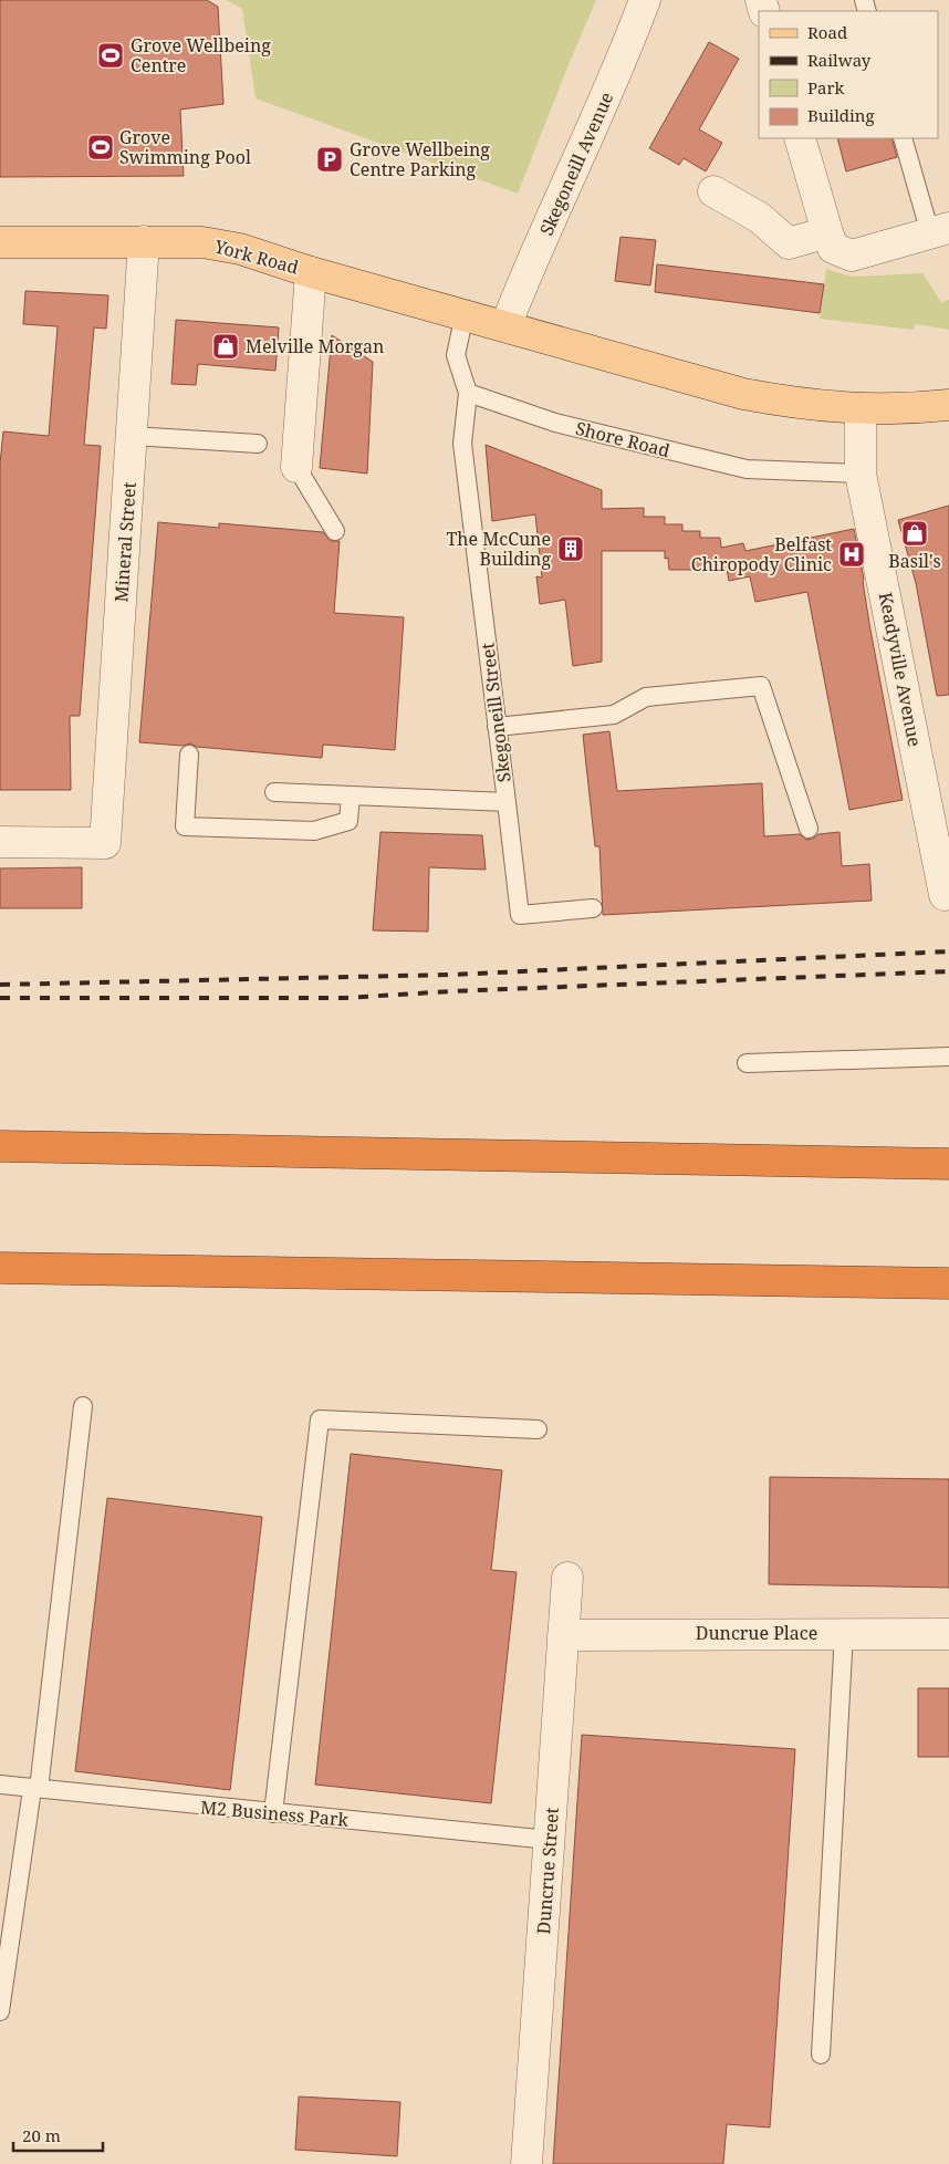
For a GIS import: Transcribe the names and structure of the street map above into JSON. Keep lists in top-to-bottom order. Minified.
{"streets":{"main road":["York Road"],"street":["Skegoneill Avenue","Mineral Street","Keadyville Avenue","Duncrue Place","Duncrue Street"],"lane":["Shore Road","Skegoneill Street","M2 Business Park"]},"crossings":[["Skegoneill Avenue","York Road"],["York Road","Mineral Street"],["Shore Road","Keadyville Avenue"],["Shore Road","Skegoneill Street"],["Duncrue Place","Duncrue Street"],["M2 Business Park","Duncrue Street"]],"places":{"sports":["Grove Wellbeing Centre","Grove Swimming Pool"],"parking":["Grove Wellbeing Centre Parking"],"shop":["Melville Morgan","Basil's"],"building":["The McCune Building"],"hospital":["Belfast Chiropody Clinic"]},"legend":["Road","Railway","Park","Building"],"scale_bar":"20 m"}
